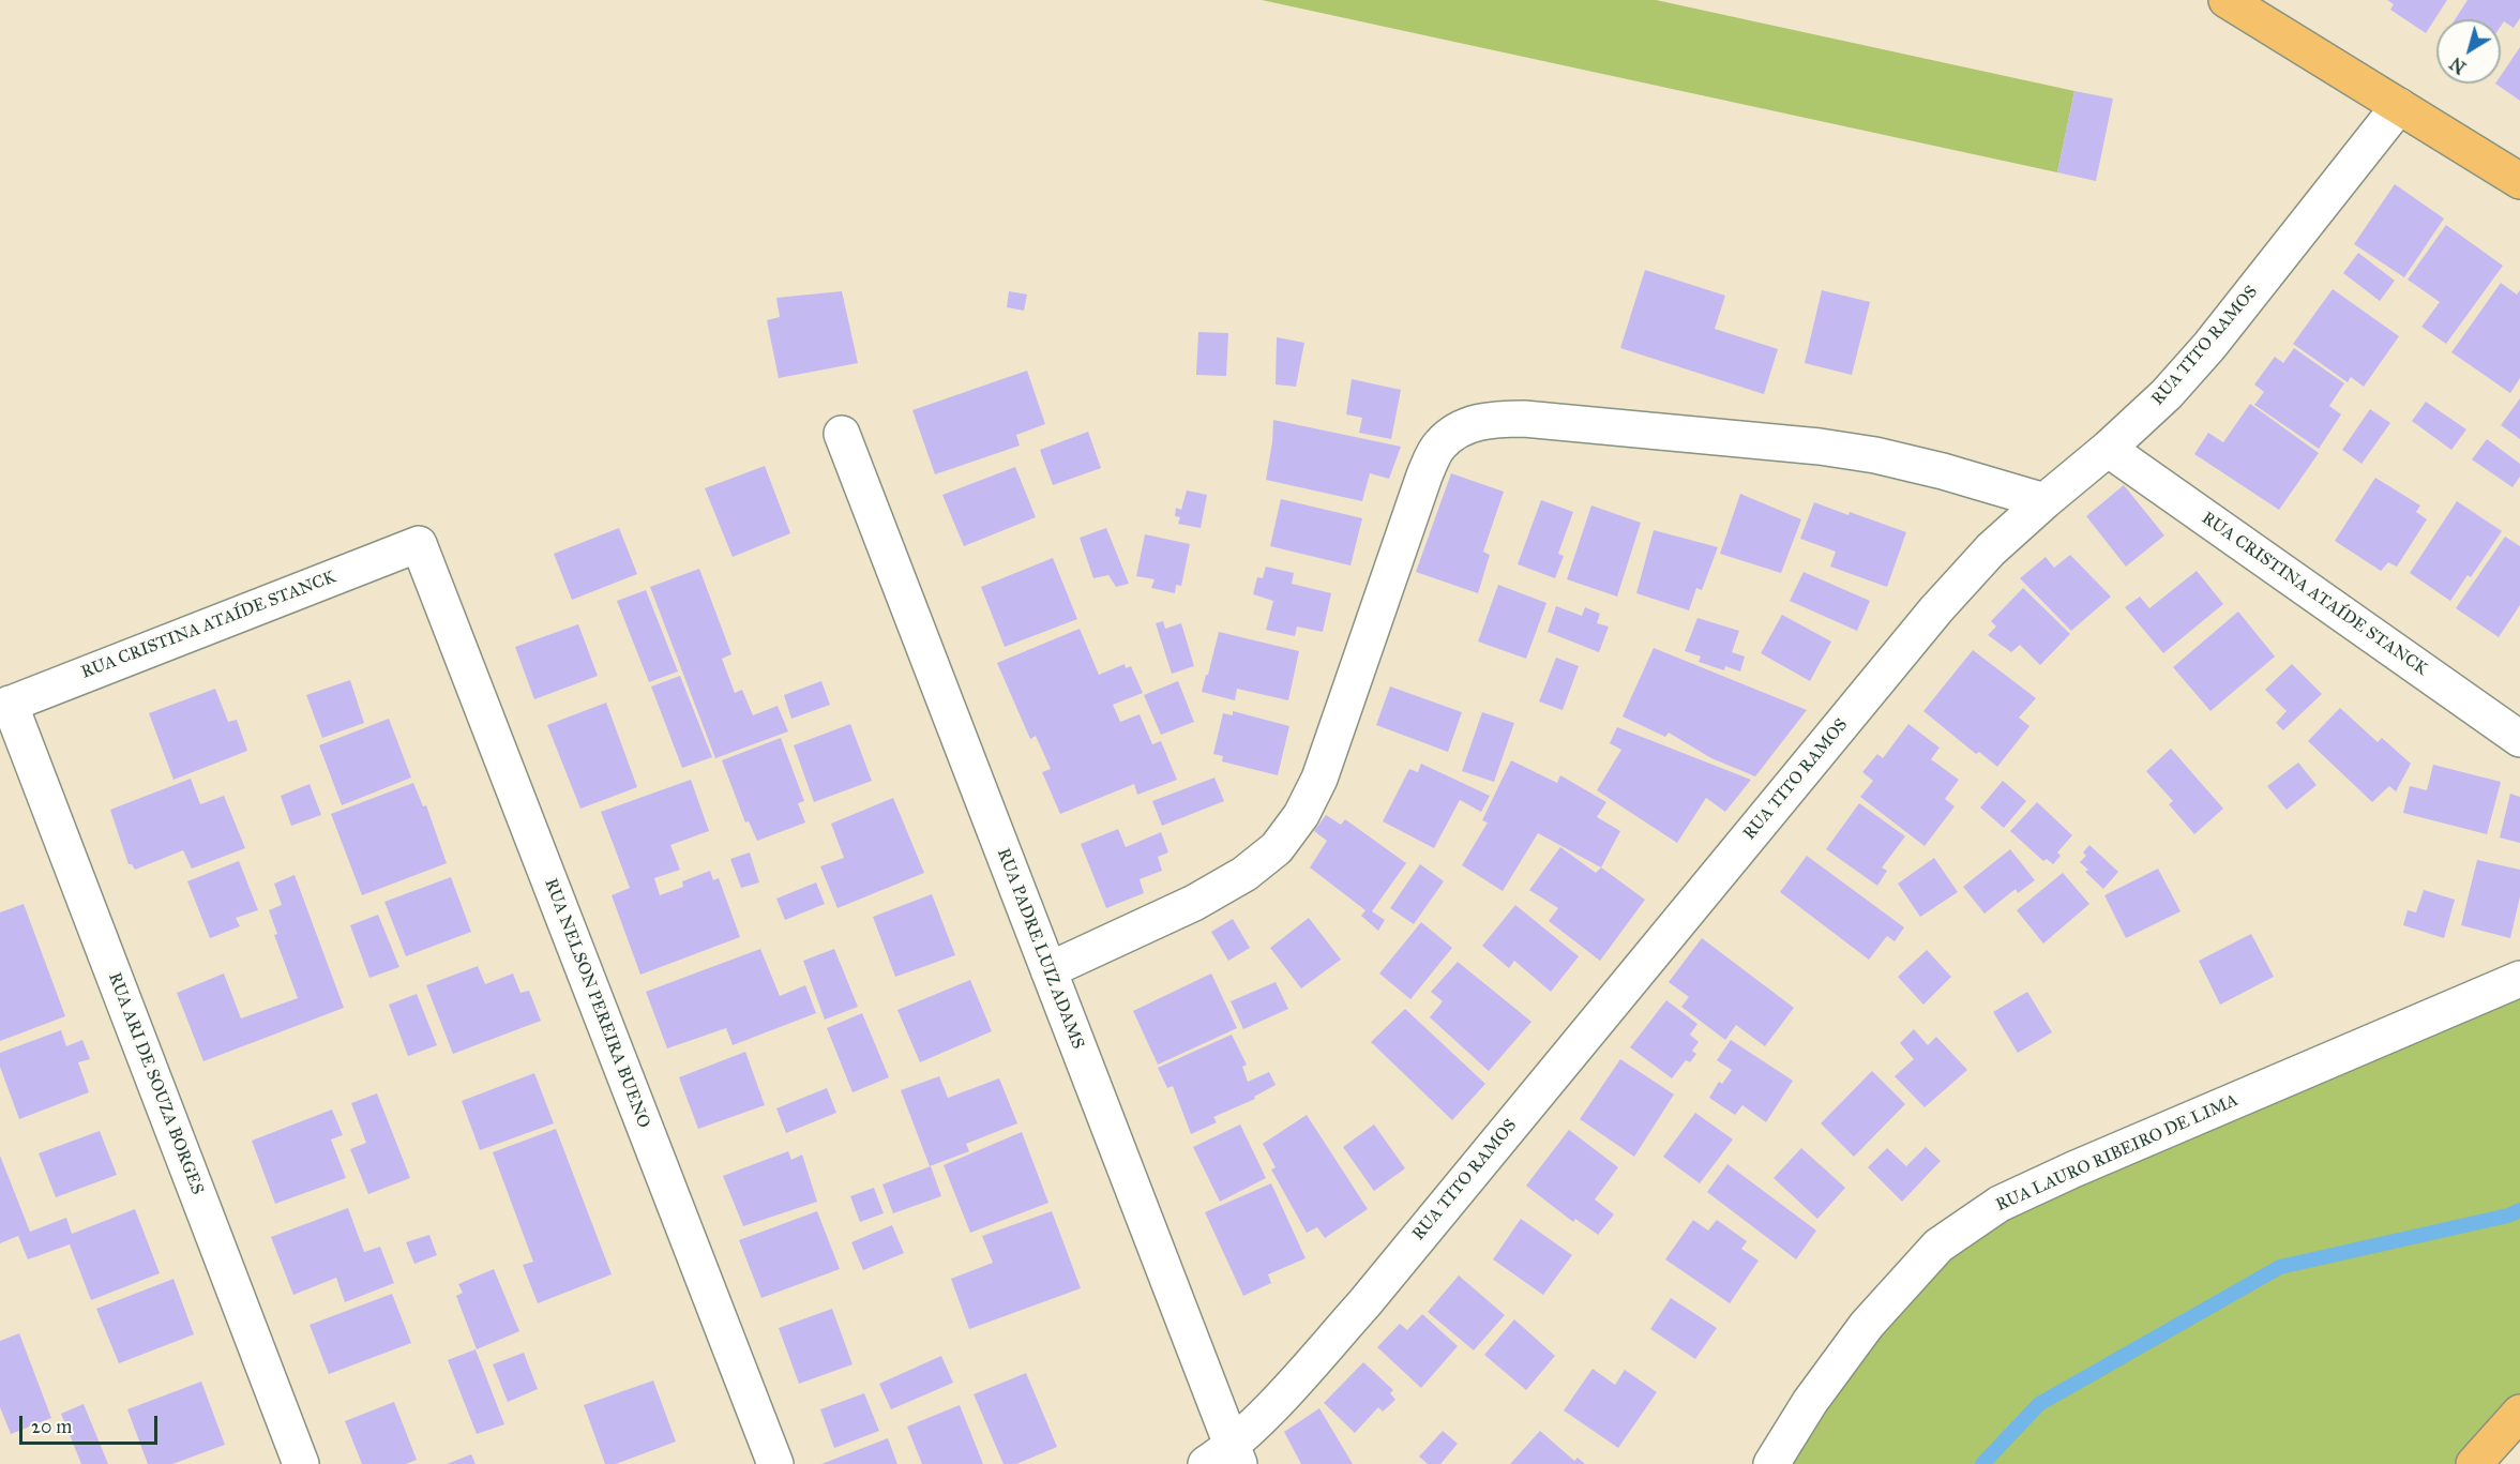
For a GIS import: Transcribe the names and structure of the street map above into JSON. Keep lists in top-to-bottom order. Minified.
{"streets":{"street":["RUA TITO RAMOS","RUA CRISTINA ATAÍDE STANCK","RUA PADRE LUIZ ADAMS","RUA NELSON PEREIRA BUENO","RUA ARI DE SOUZA BORGES","RUA LAURO RIBEIRO DE LIMA"]},"crossings":[["RUA TITO RAMOS","RUA CRISTINA ATAÍDE STANCK"],["RUA TITO RAMOS","RUA PADRE LUIZ ADAMS"],["RUA CRISTINA ATAÍDE STANCK","RUA NELSON PEREIRA BUENO"],["RUA CRISTINA ATAÍDE STANCK","RUA ARI DE SOUZA BORGES"]],"scale_bar":"20 m","north":"bottom left"}
